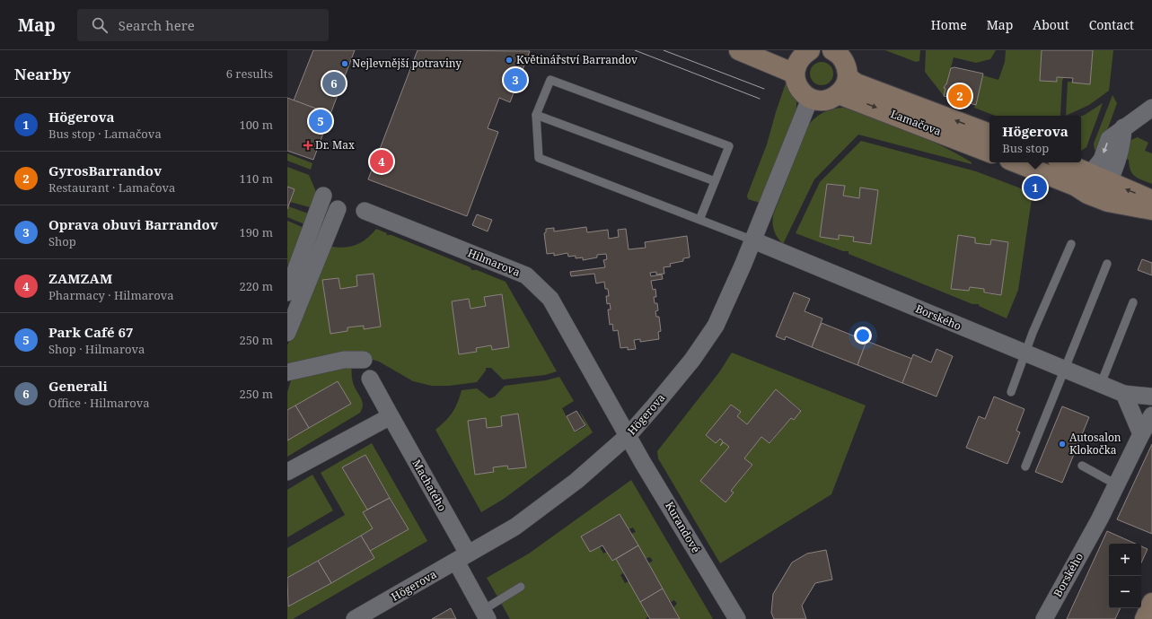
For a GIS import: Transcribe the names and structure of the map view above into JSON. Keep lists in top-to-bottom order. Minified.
{"streets":{"street":["Lamačova","Hilmarova","Borského","Högerova","Machatého","Kurandové"]},"crossings":[["Hilmarova","Högerova"],["Hilmarova","Kurandové"],["Borského","Högerova"],["Högerova","Machatého"],["Högerova","Kurandové"]],"places":{"other":["Květinářství Barrandov","Nejlevnější potraviny","Autosalon Klokočka"],"health":["Dr. Max"]},"page":{"header":"Map","search":"Search here","nav":["Home","Map","About","Contact"],"heading":["Nearby","6 results"],"pins":["3","6","2","5","4","1"],"list":[{"mark":"1","name":"Högerova","note":"Bus stop · Lamačova","value":"100 m"},{"mark":"2","name":"GyrosBarrandov","note":"Restaurant · Lamačova","value":"110 m"},{"mark":"3","name":"Oprava obuvi Barrandov","note":"Shop","value":"190 m"},{"mark":"4","name":"ZAMZAM","note":"Pharmacy · Hilmarova","value":"220 m"},{"mark":"5","name":"Park Café 67","note":"Shop · Hilmarova","value":"250 m"},{"mark":"6","name":"Generali","note":"Office · Hilmarova","value":"250 m"}],"popup":["Högerova","Bus stop"],"map_buttons":["+","−"]}}
